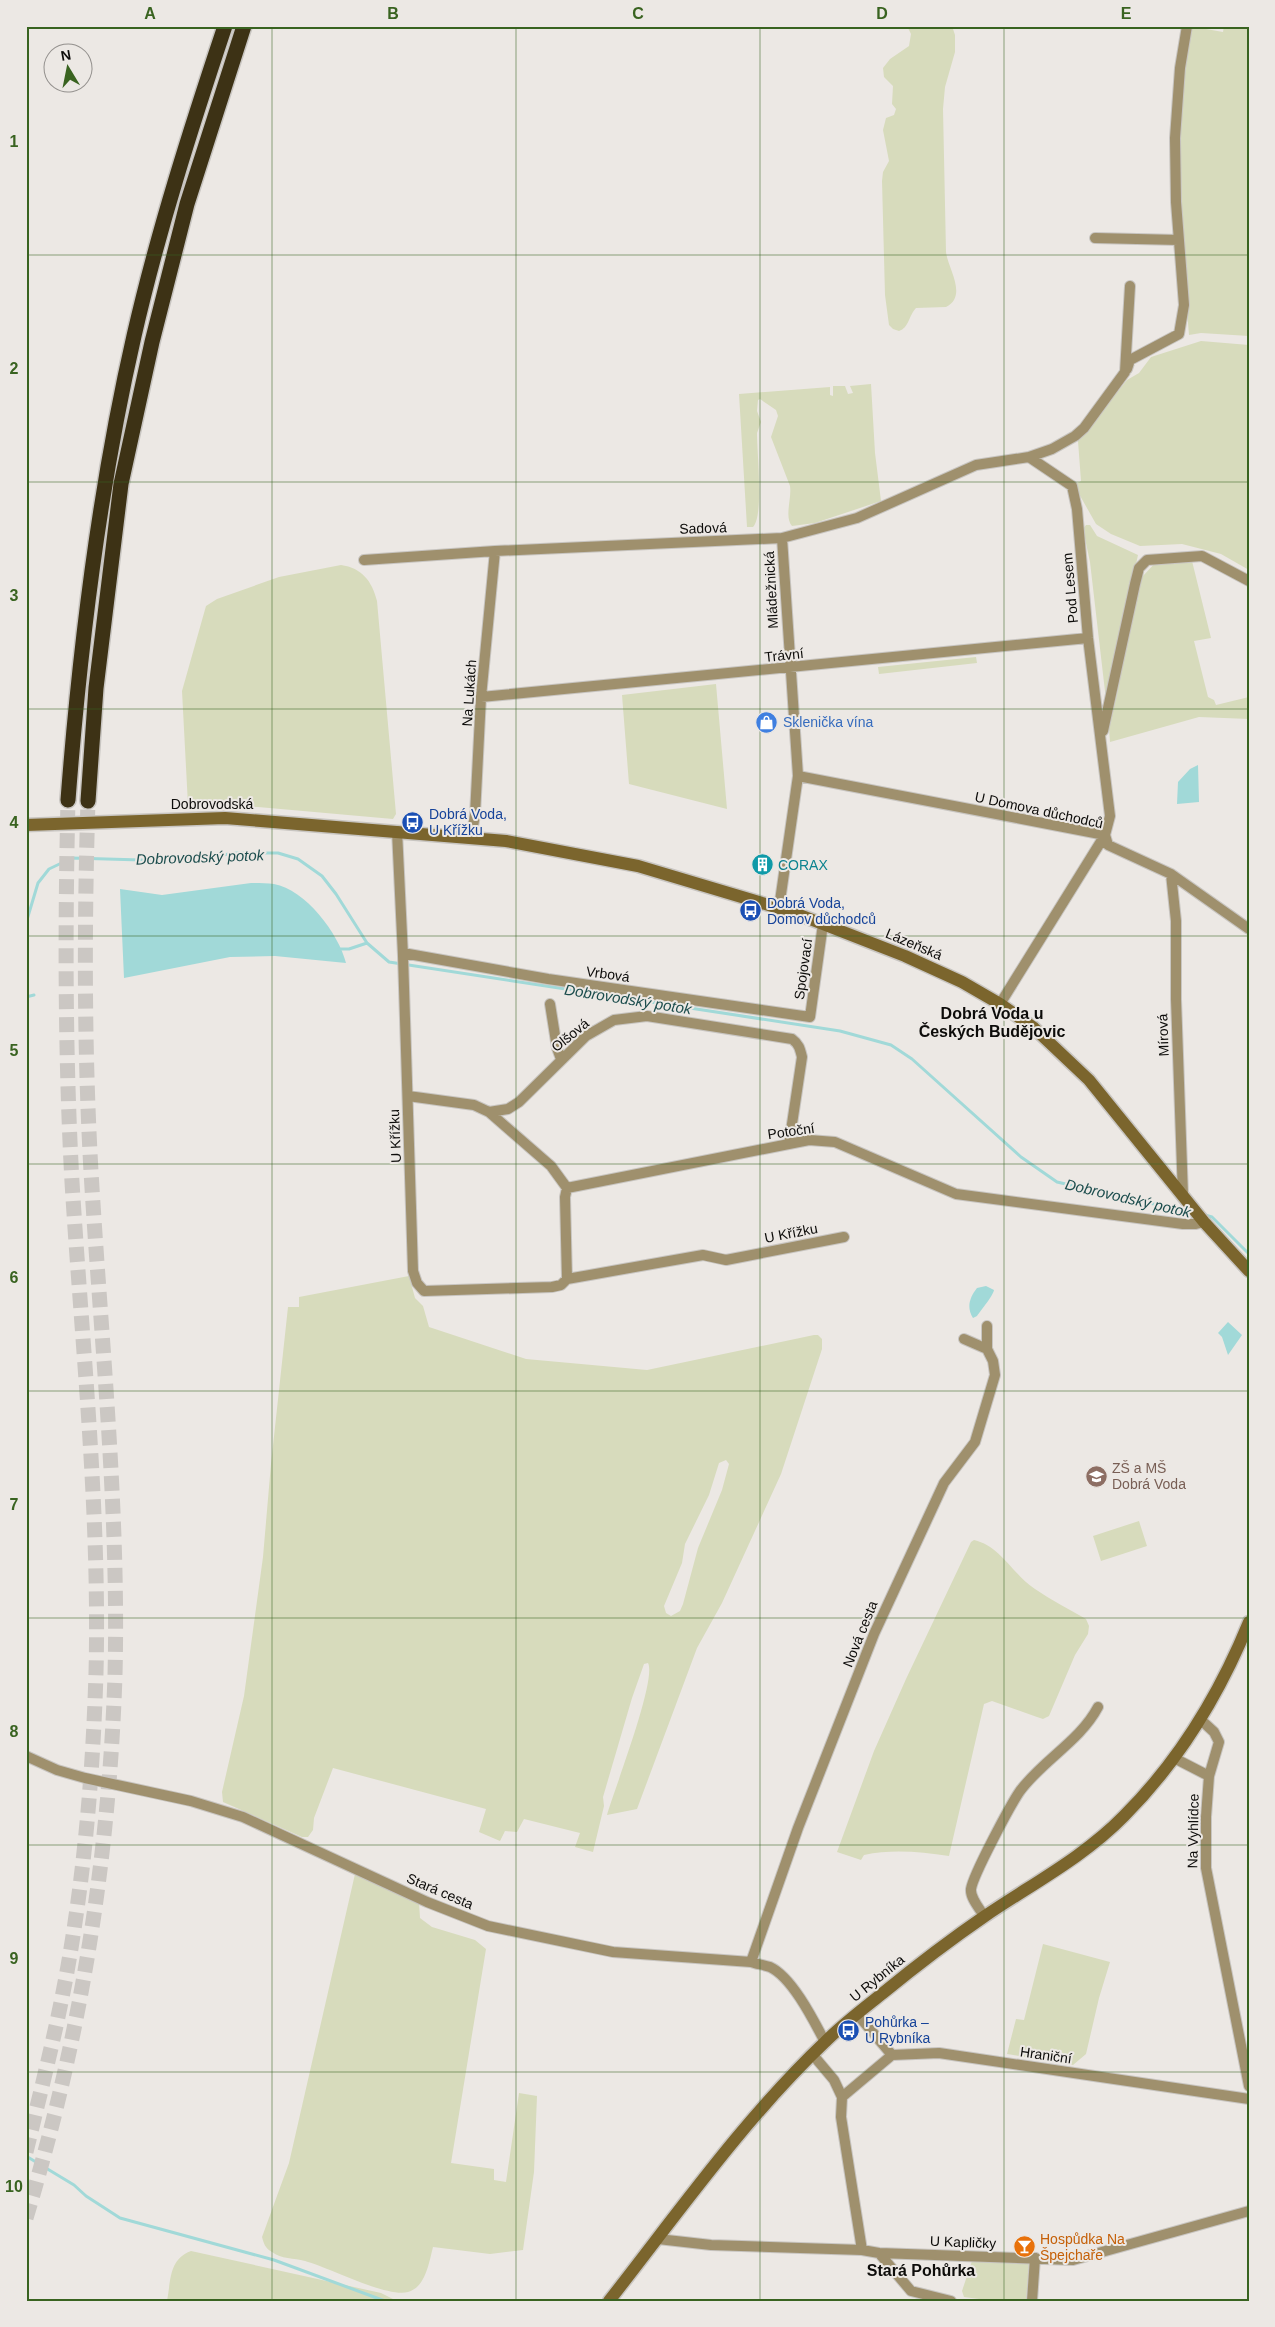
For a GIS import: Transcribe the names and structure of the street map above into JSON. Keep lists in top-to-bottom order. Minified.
{"streets":{"street":["Sadová","Pod Lesem","Mládežnická","Trávní","Na Lukách","Dobrovodská","U Domova důchodců","Lázeňská","Spojovací","Vrbová","Olšová","Mírová","Potoční","U Křížku","Nová cesta","Na Vyhlídce","Stará cesta","U Rybníka","Hraniční","U Kapličky"]},"crossings":[["Sadová","Pod Lesem"],["Sadová","Mládežnická"],["Sadová","Na Lukách"],["Pod Lesem","Trávní"],["Pod Lesem","U Domova důchodců"],["Pod Lesem","Lázeňská"],["Mládežnická","Trávní"],["Mládežnická","U Domova důchodců"],["Mládežnická","Lázeňská"],["Trávní","Na Lukách"],["Na Lukách","Lázeňská"],["Dobrovodská","Lázeňská"],["Dobrovodská","U Křížku"],["U Domova důchodců","Mírová"],["Lázeňská","Spojovací"],["Lázeňská","Mírová"],["Lázeňská","Potoční"],["Lázeňská","U Křížku"],["Spojovací","Vrbová"],["Vrbová","U Křížku"],["Olšová","Potoční"],["Nová cesta","Stará cesta"],["Na Vyhlídce","U Rybníka"],["Stará cesta","U Rybníka"],["U Rybníka","U Kapličky"]],"districts":["Dobrá Voda u Českých Budějovic","Stará Pohůrka"],"water":["Dobrovodský potok"],"places":{"shop":["Sklenička vína"],"bus stop":["Dobrá Voda, U Křížku","Dobrá Voda, Domov důchodců","Pohůrka – U Rybníka"],"building":["CORAX"],"school or university":["ZŠ a MŠ Dobrá Voda"],"bar":["Hospůdka Na Špejchaře"]},"north":"top","grid":{"columns":["A","B","C","D","E"],"rows":["1","2","3","4","5","6","7","8","9","10"]}}
